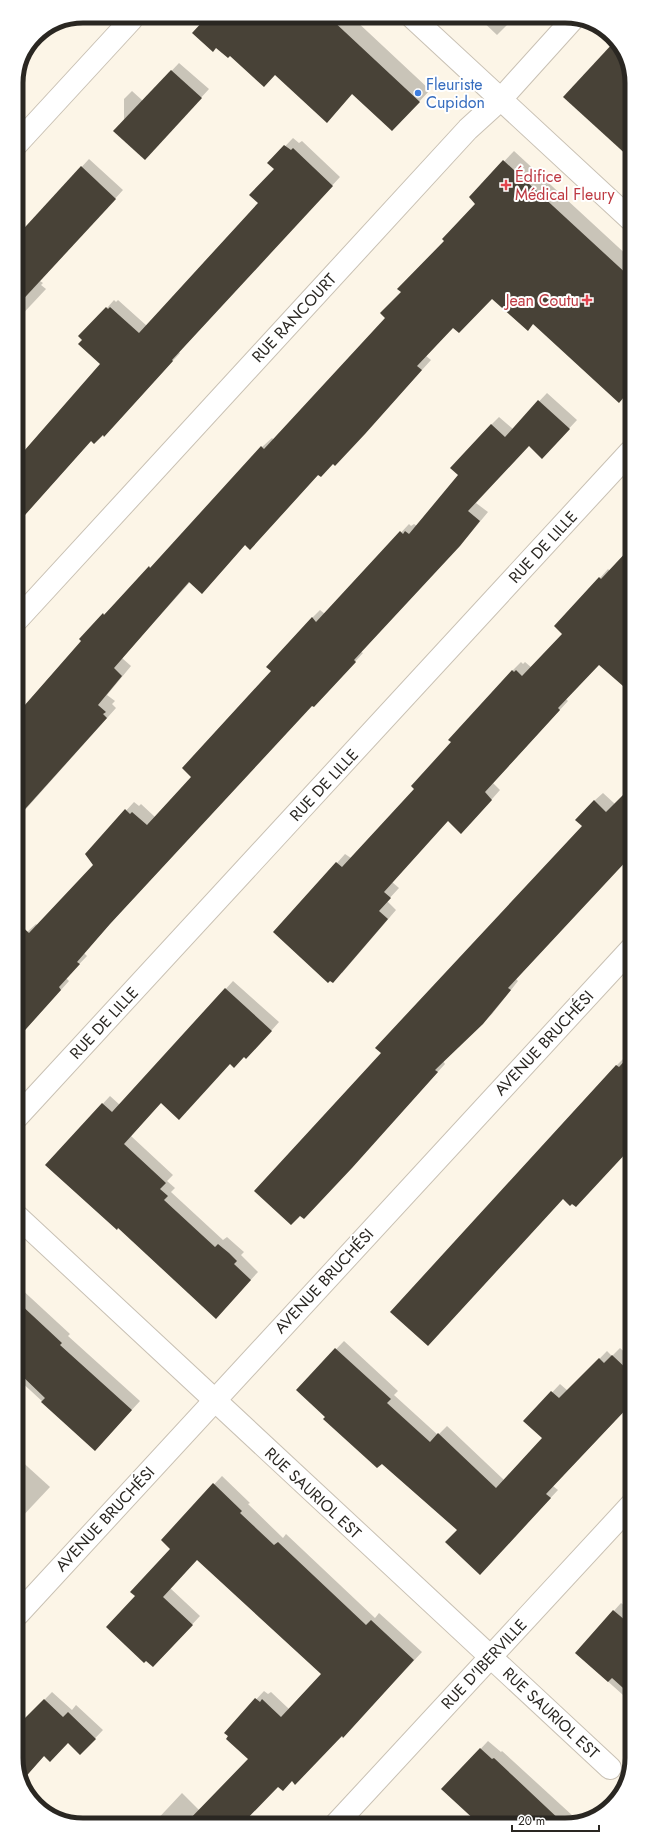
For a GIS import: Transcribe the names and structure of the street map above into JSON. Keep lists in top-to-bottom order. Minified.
{"streets":{"street":["RUE RANCOURT","RUE DE LILLE","AVENUE BRUCHÉSI","RUE SAURIOL EST","RUE D'IBERVILLE"]},"crossings":[["AVENUE BRUCHÉSI","RUE SAURIOL EST"],["RUE SAURIOL EST","RUE D'IBERVILLE"]],"places":{"other":["Fleuriste Cupidon"],"health":["Édifice Médical Fleury","Jean Coutu"]},"scale_bar":"20 m"}
